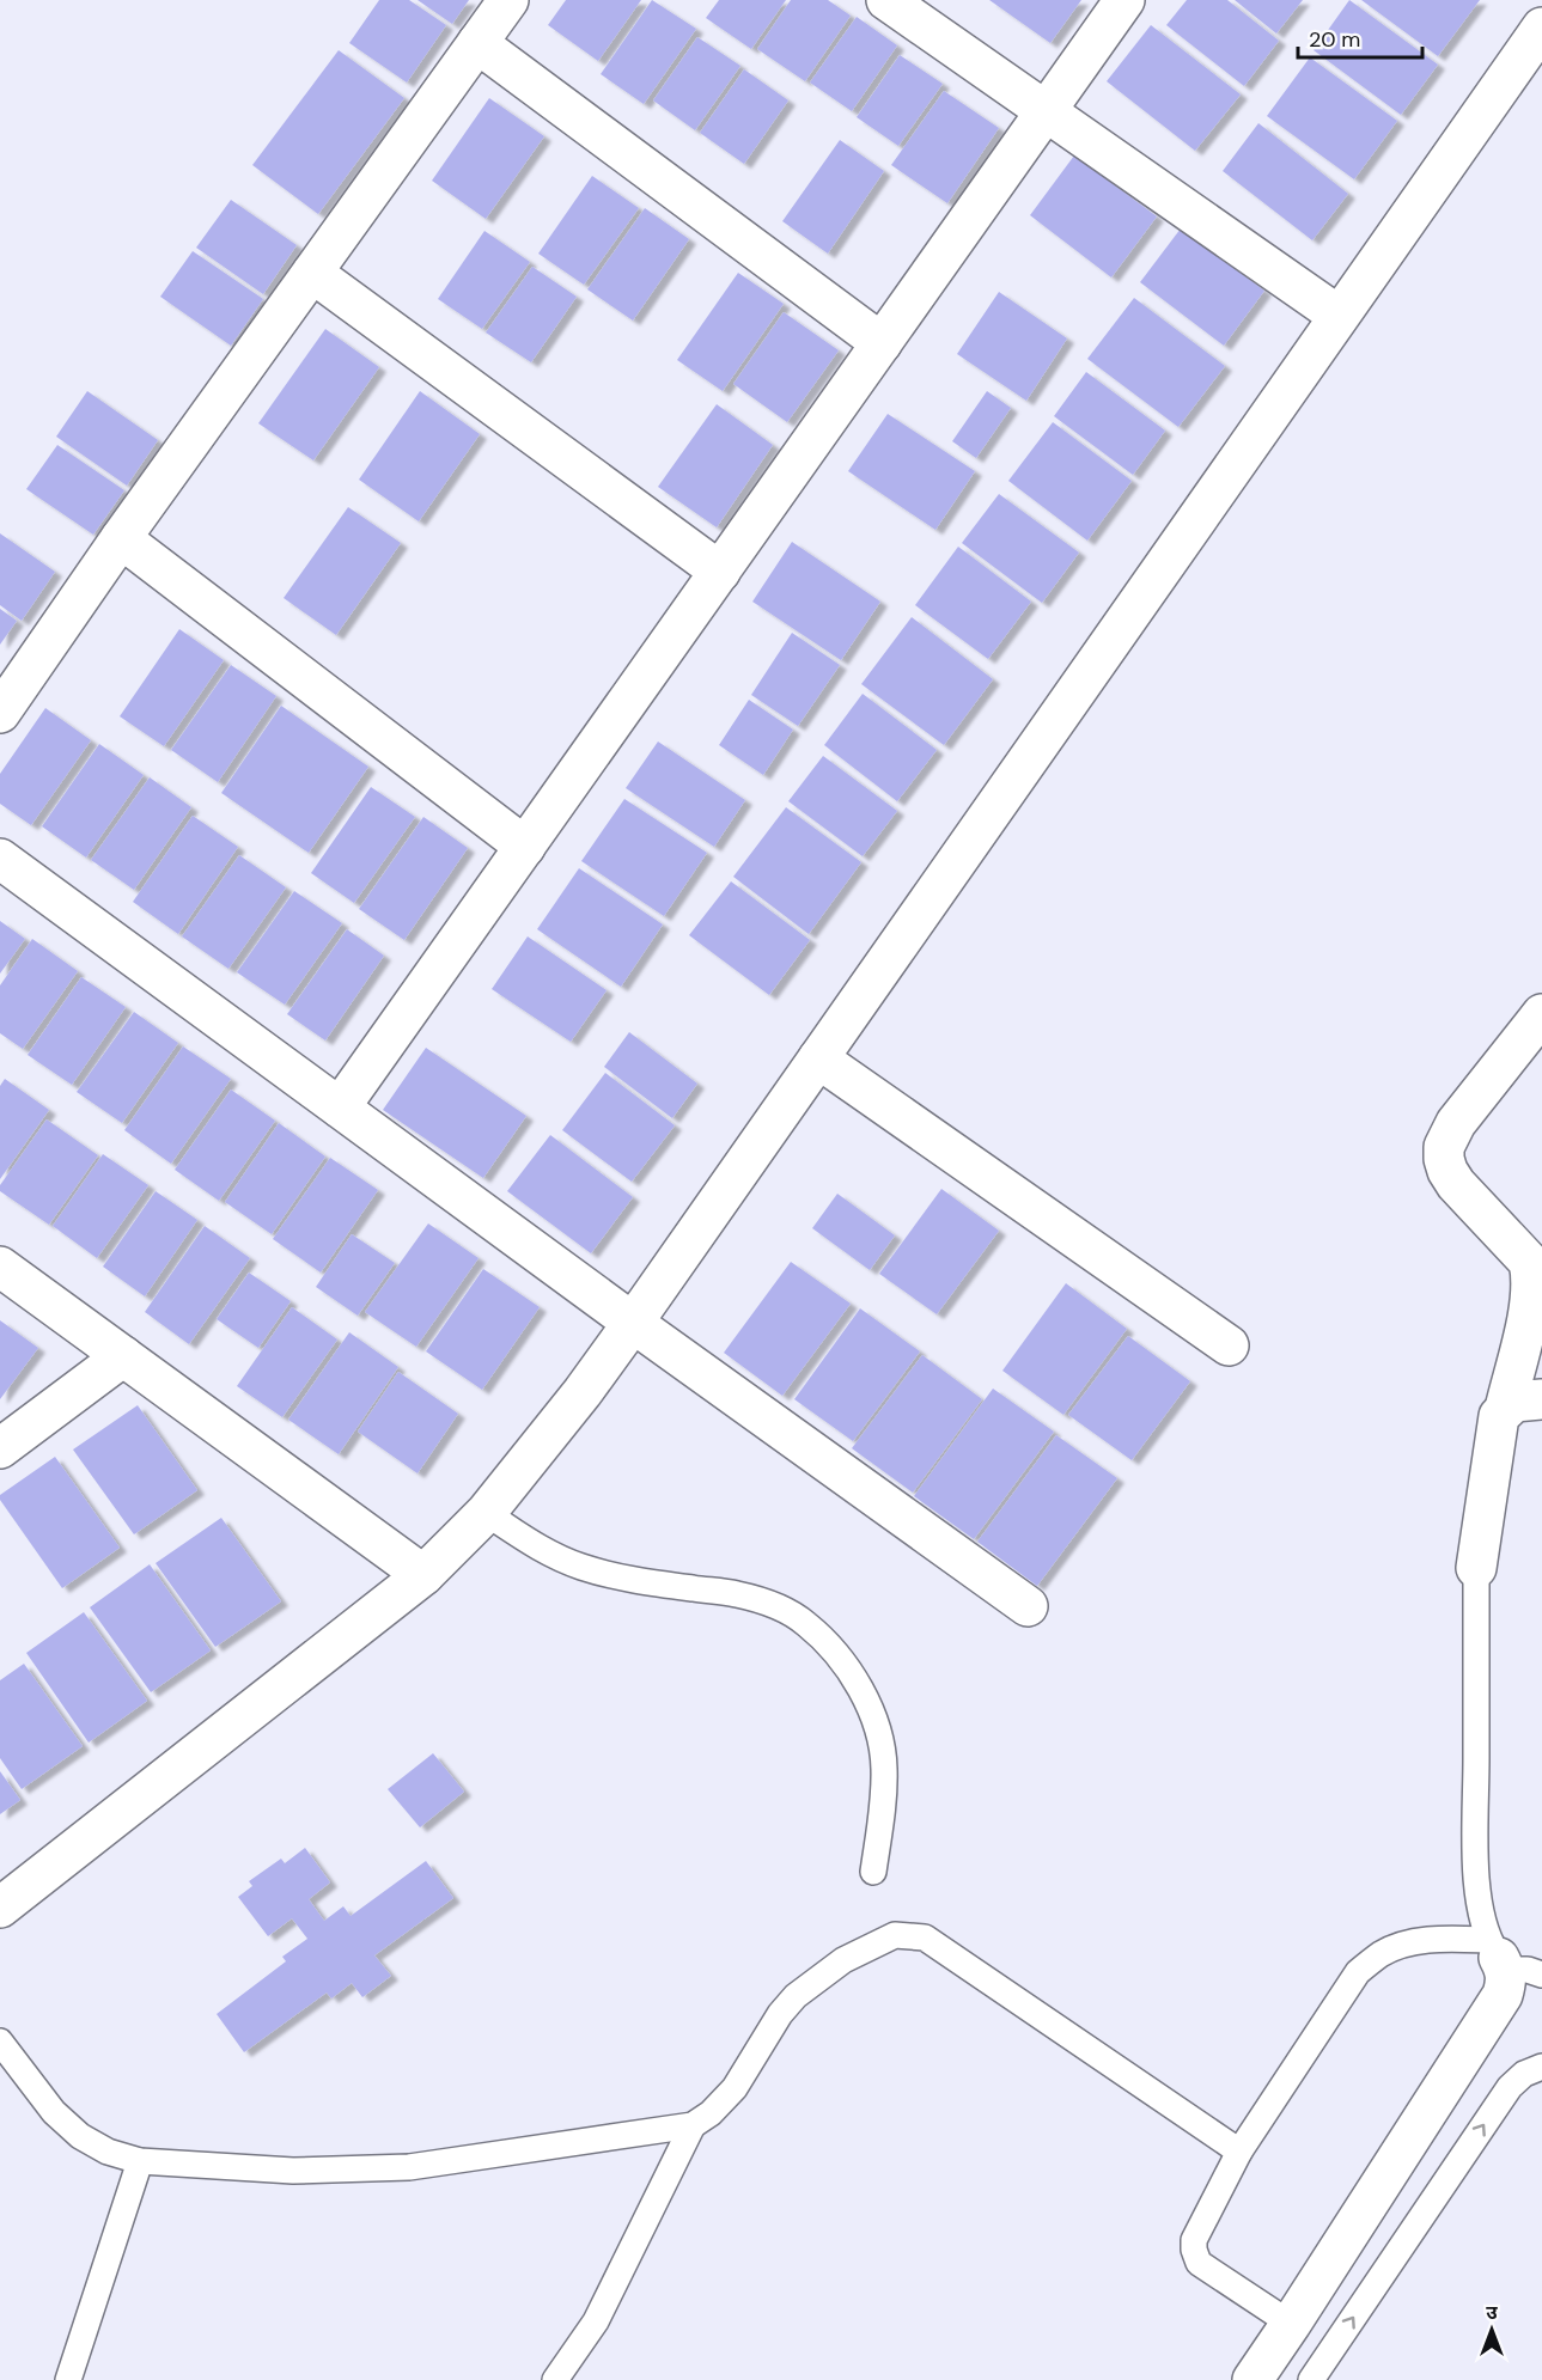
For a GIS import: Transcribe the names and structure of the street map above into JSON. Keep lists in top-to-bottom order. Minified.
{"scale_bar":"20 m","north":"top"}
